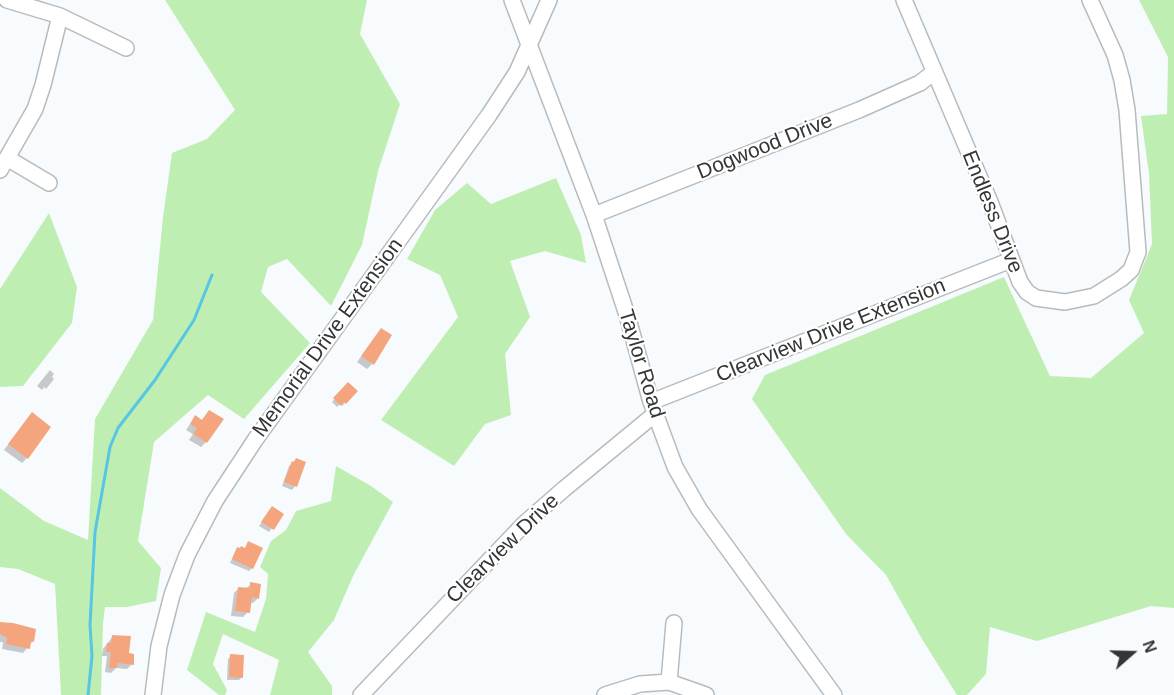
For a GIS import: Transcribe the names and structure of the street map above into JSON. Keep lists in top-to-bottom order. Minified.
{"streets":{"street":["Dogwood Drive","Endless Drive","Clearview Drive Extension","Memorial Drive Extension","Taylor Road","Clearview Drive"]},"crossings":[["Dogwood Drive","Endless Drive"],["Dogwood Drive","Taylor Road"],["Endless Drive","Clearview Drive Extension"],["Clearview Drive Extension","Taylor Road"],["Clearview Drive Extension","Clearview Drive"],["Memorial Drive Extension","Taylor Road"],["Taylor Road","Clearview Drive"]],"north":"right"}
